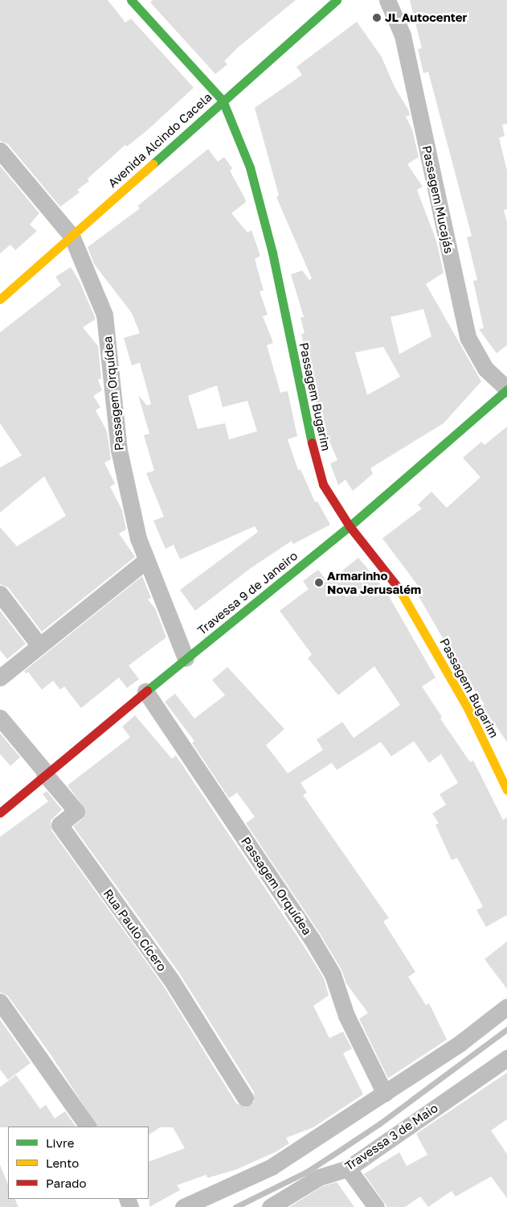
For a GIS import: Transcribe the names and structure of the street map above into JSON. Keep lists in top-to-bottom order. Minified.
{"streets":{"street":["Avenida Alcindo Cacela","Passagem Mucajás","Passagem Orquídea","Passagem Bugarim","Travessa 9 de Janeiro","Rua Paulo Cícero","Travessa 3 de Maio"]},"crossings":[["Avenida Alcindo Cacela","Passagem Orquídea"],["Avenida Alcindo Cacela","Passagem Bugarim"],["Passagem Mucajás","Travessa 9 de Janeiro"],["Passagem Orquídea","Travessa 9 de Janeiro"],["Passagem Bugarim","Travessa 9 de Janeiro"],["Travessa 9 de Janeiro","Rua Paulo Cícero"]],"places":["JL Autocenter","Armarinho Nova Jerusalém"],"legend":["Livre","Lento","Parado"]}
